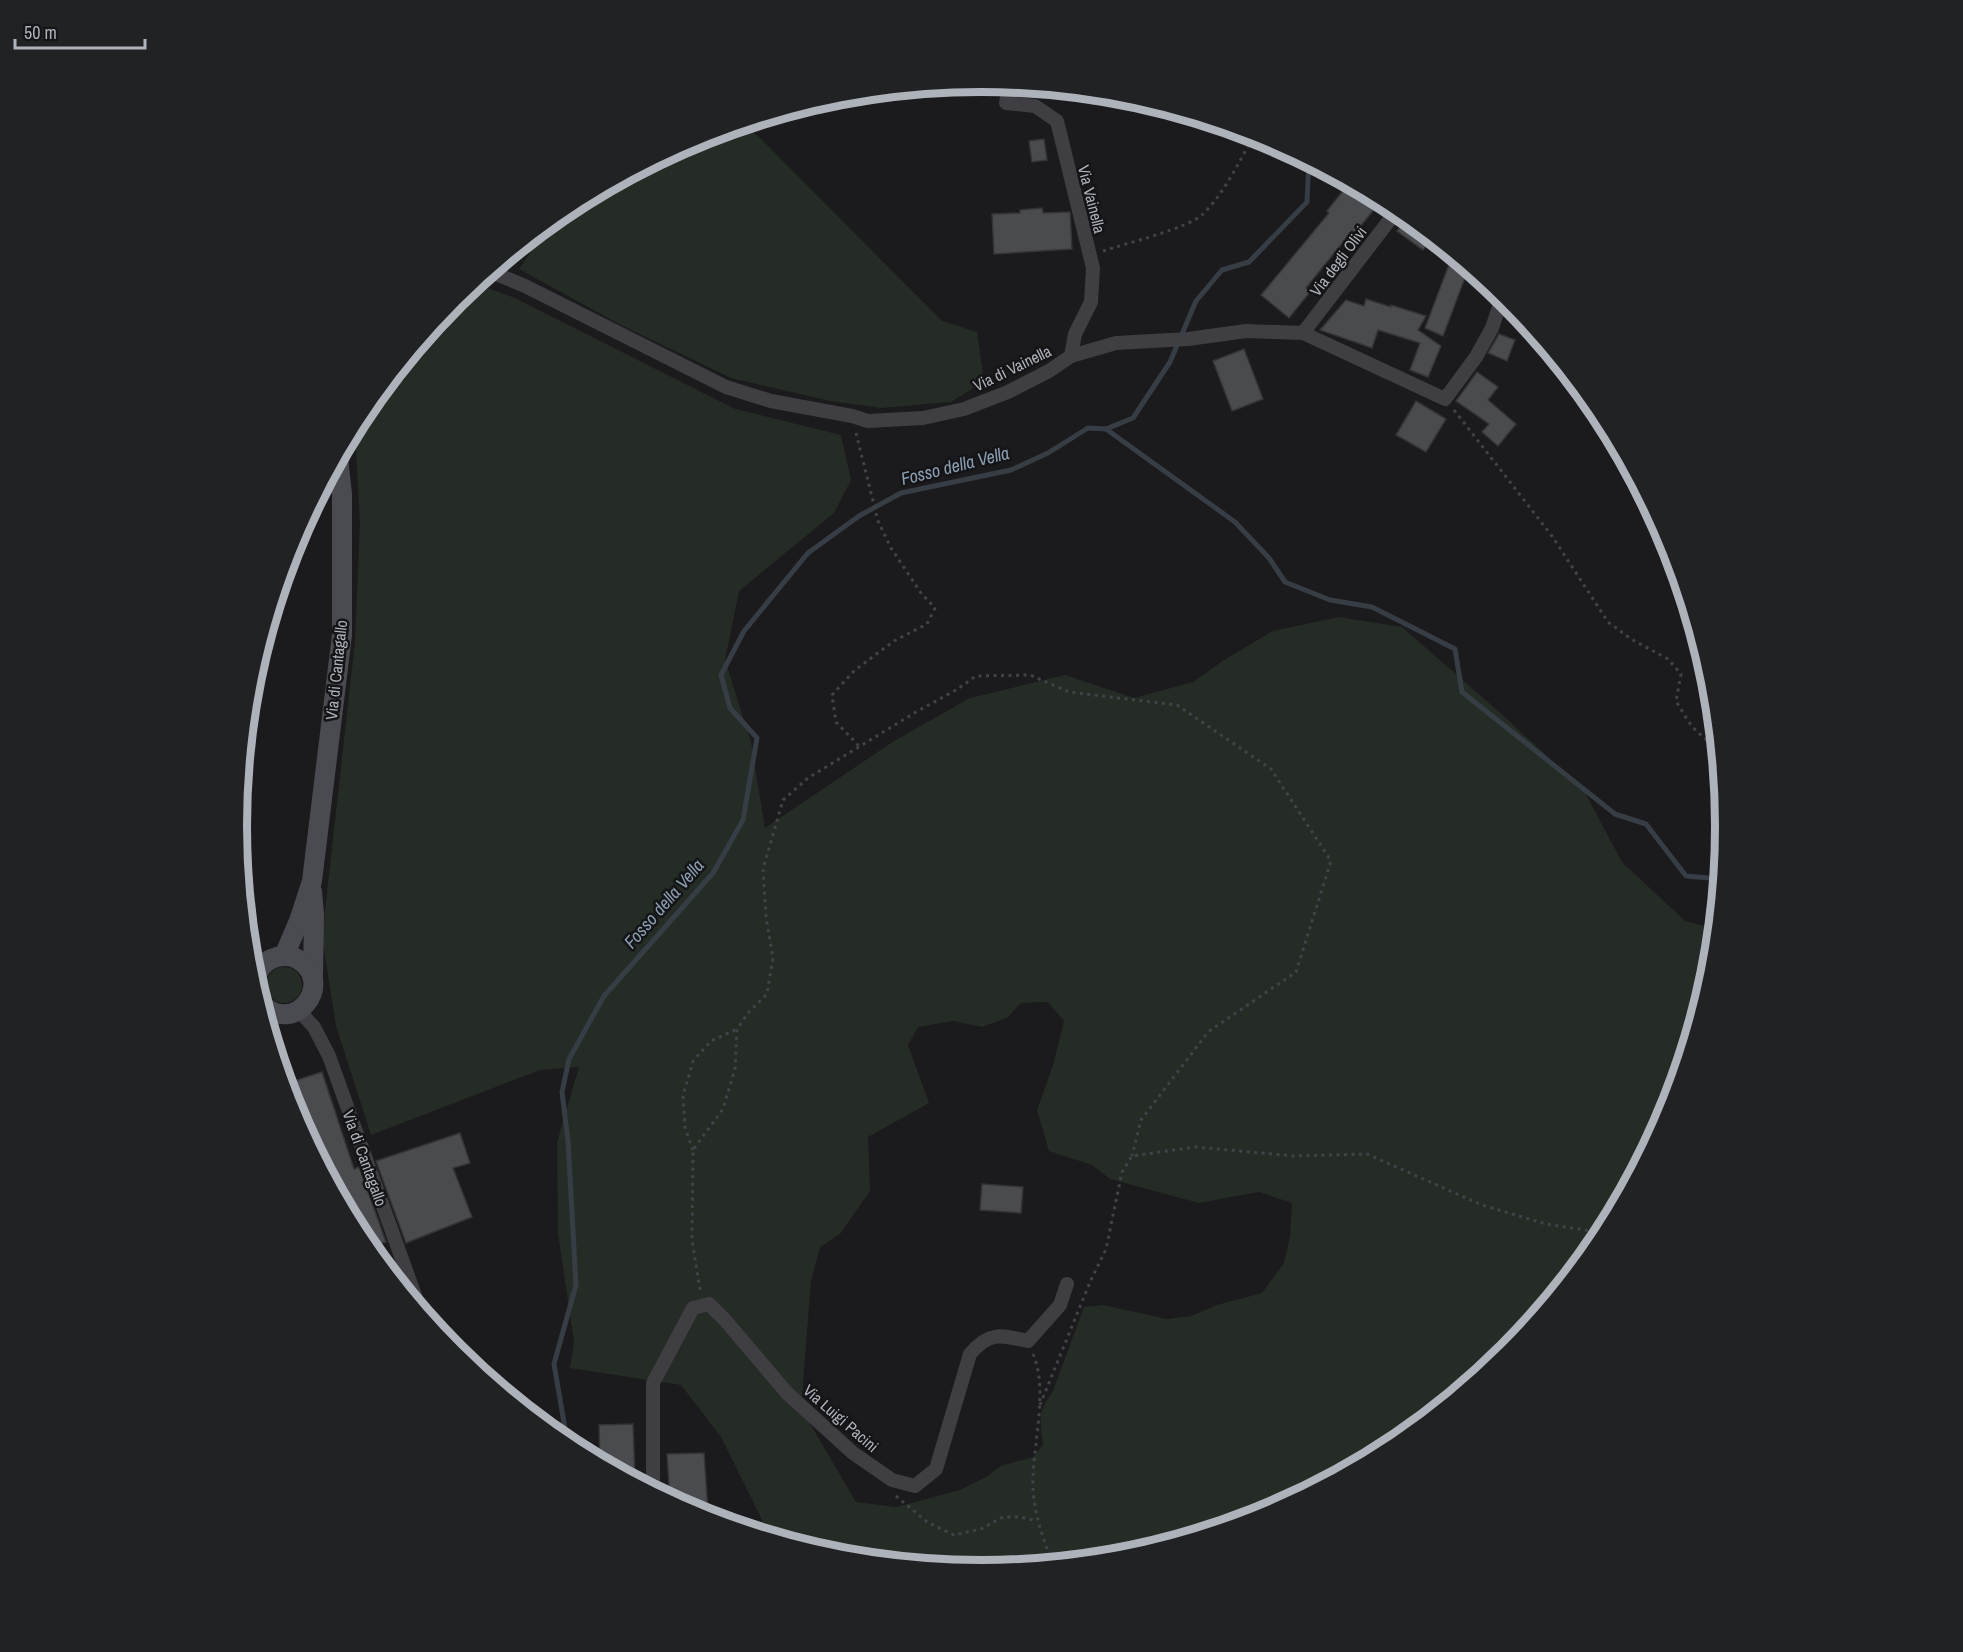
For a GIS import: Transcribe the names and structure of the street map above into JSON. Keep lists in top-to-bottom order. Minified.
{"streets":{"street":["Via Vainella","Via degli Olivi","Via di Vainella","Via di Cantagallo","Via Luigi Pacini"]},"crossings":[["Via Vainella","Via di Vainella"],["Via degli Olivi","Via di Vainella"]],"water":["Fosso della Vella"],"scale_bar":"50 m"}
